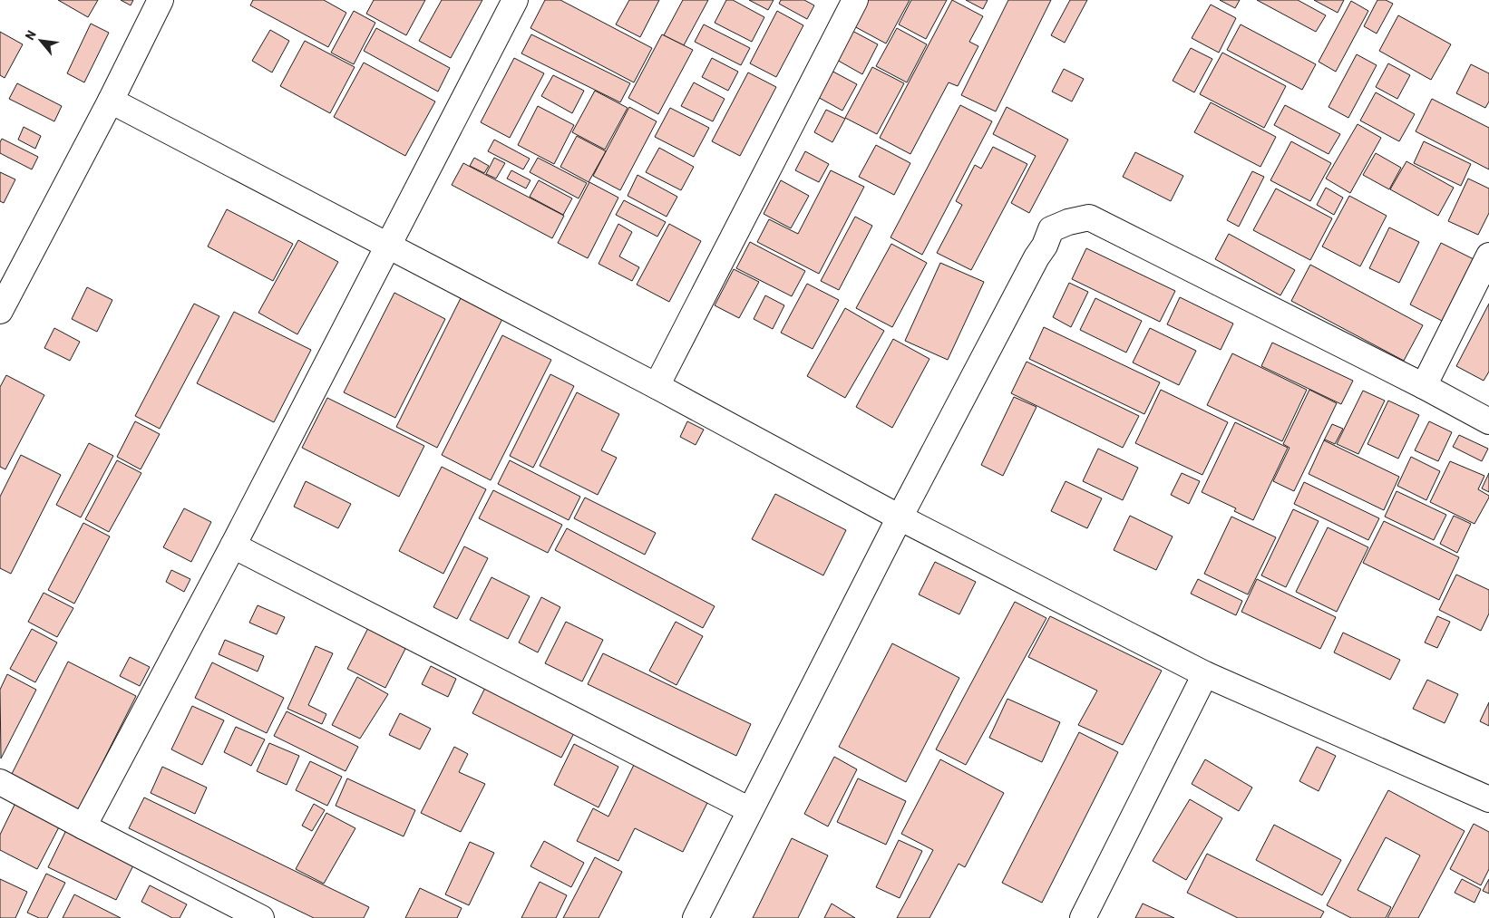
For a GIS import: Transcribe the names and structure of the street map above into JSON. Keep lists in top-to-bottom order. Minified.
{"north":"top left"}
